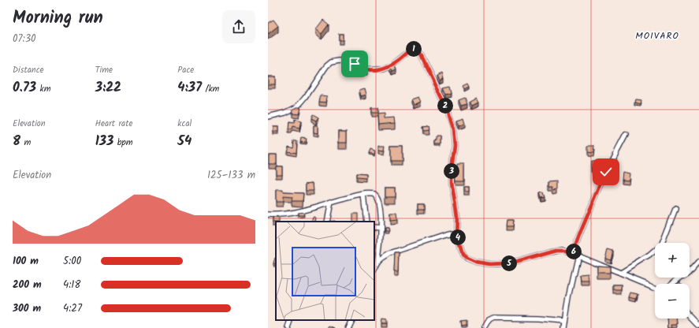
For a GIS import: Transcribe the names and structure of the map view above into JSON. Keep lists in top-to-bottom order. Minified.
{"districts":["MOIVARO"],"page":{"heading":["Morning run","07:30"],"pins":["1","2","3","4","6","5"],"stats":[["Distance","0.73 km"],["Time","3:22"],["Pace","4:37 /km"],["Elevation","8 m"],["Heart rate","133 bpm"],["kcal","54"]],"chart":["Elevation","125–133 m"],"map_buttons":["+","−"],"list":[{"name":"100 m","note":"5:00"},{"name":"200 m","note":"4:18"},{"name":"300 m","note":"4:27"}]}}
